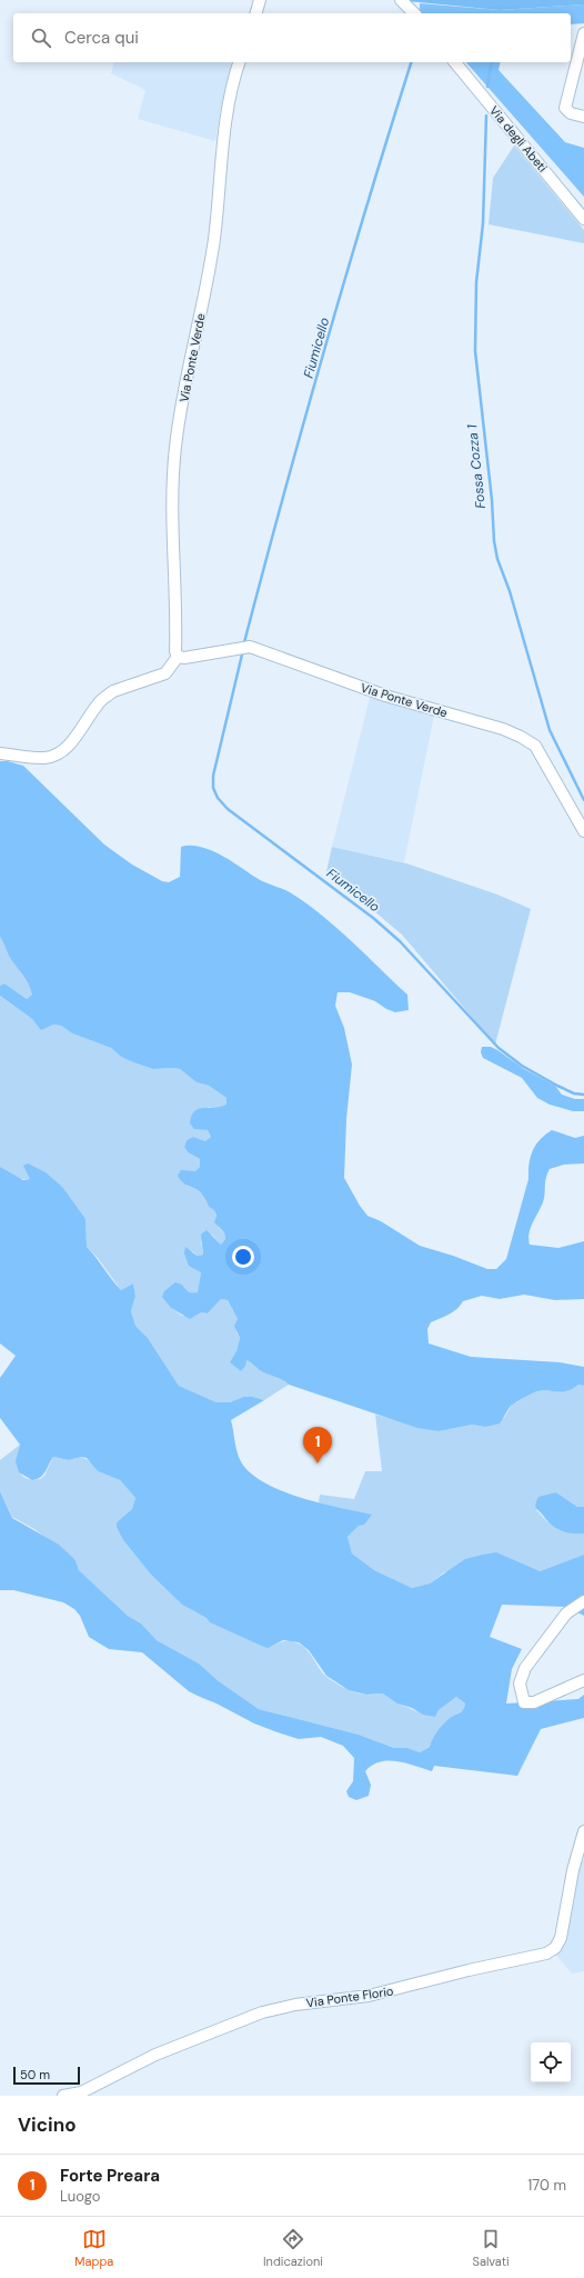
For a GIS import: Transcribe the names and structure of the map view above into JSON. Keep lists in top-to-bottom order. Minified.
{"streets":{"street":["Via degli Abeti","Via Ponte Verde","Via Ponte Florio"]},"water":["Fiumicello","Fossa Cozza 1"],"scale_bar":"50 m","page":{"search":"Cerca qui","pins":"1","scale":"50 m","heading":"Vicino","list":[{"mark":"1","name":"Forte Preara","note":"Luogo","value":"170 m"}],"nav":["Mappa","Indicazioni","Salvati"]}}
